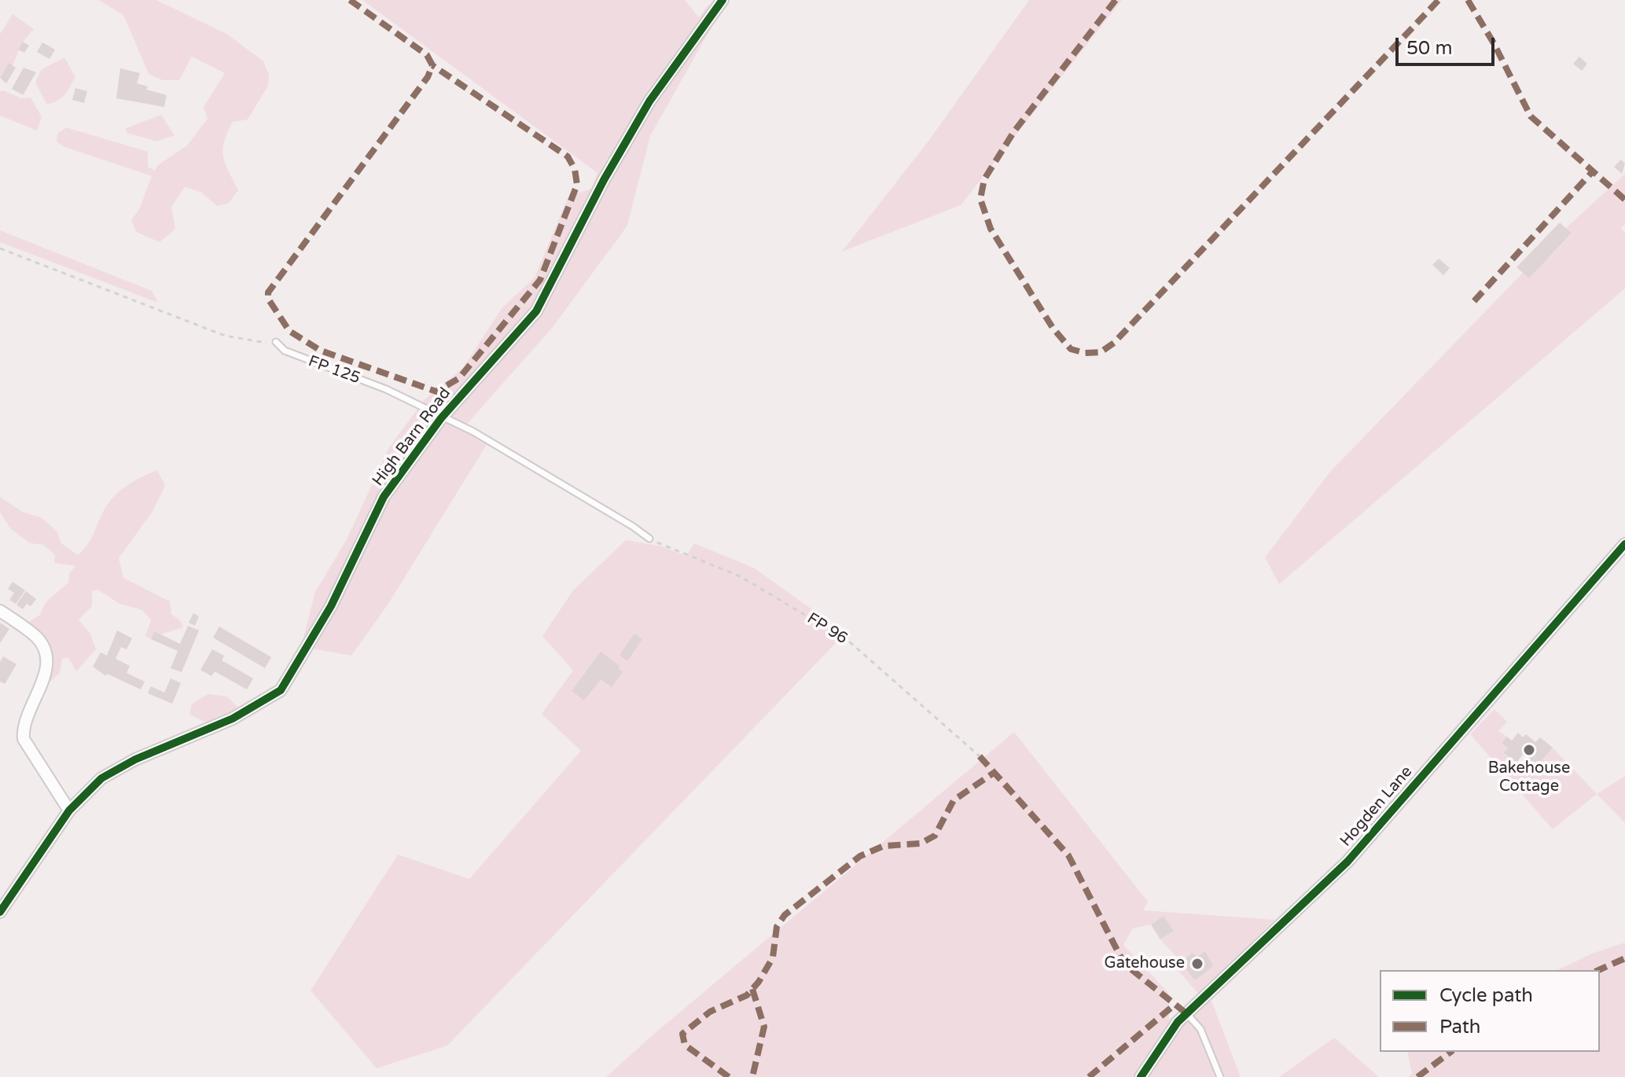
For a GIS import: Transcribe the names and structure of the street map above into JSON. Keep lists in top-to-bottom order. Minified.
{"streets":{"street":["High Barn Road","Hogden Lane"],"lane":["FP 125"],"path":["FP 96"]},"crossings":[["FP 125","High Barn Road"],["FP 125","FP 96"]],"places":["Bakehouse Cottage","Gatehouse"],"legend":["Cycle path","Path"],"scale_bar":"50 m"}
